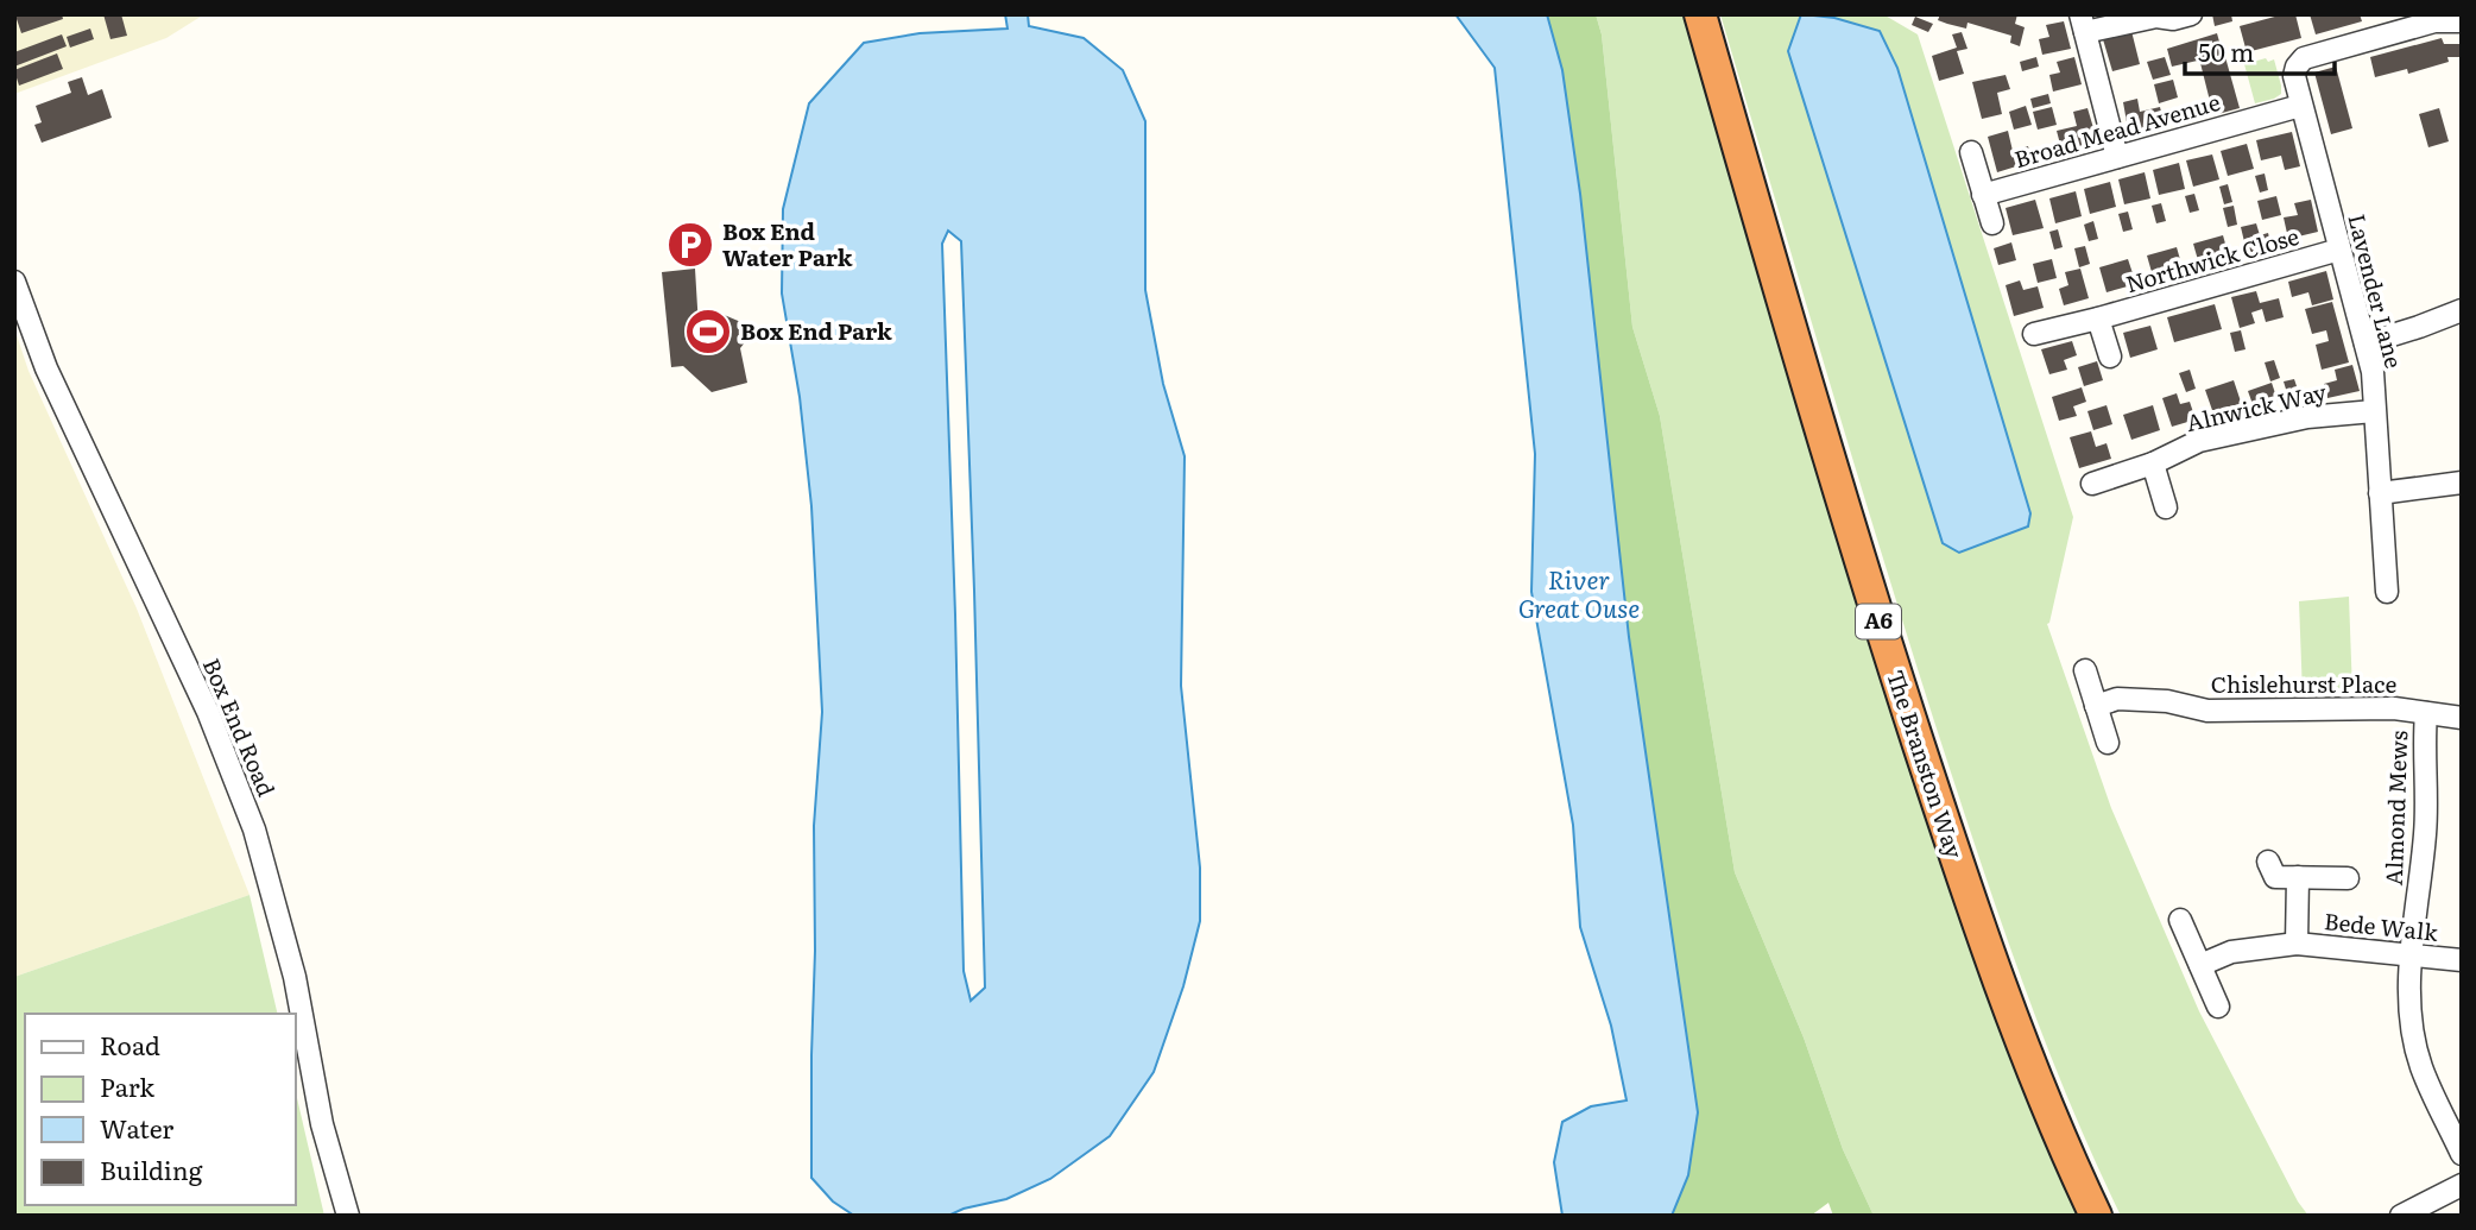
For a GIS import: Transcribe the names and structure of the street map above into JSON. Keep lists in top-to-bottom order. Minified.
{"streets":{"highway":["A6","The Branston Way"],"street":["Broad Mead Avenue","Northwick Close","Lavender Lane","Alnwick Way","Chislehurst Place","Box End Road","Almond Mews","Bede Walk"]},"crossings":[["Broad Mead Avenue","Lavender Lane"],["Northwick Close","Lavender Lane"],["Lavender Lane","Alnwick Way"],["Chislehurst Place","Almond Mews"],["Almond Mews","Bede Walk"]],"water":["River Great Ouse"],"places":{"parking":["Box End Water Park"],"sports":["Box End Park"]},"legend":["Road","Park","Water","Building"],"scale_bar":"50 m"}
